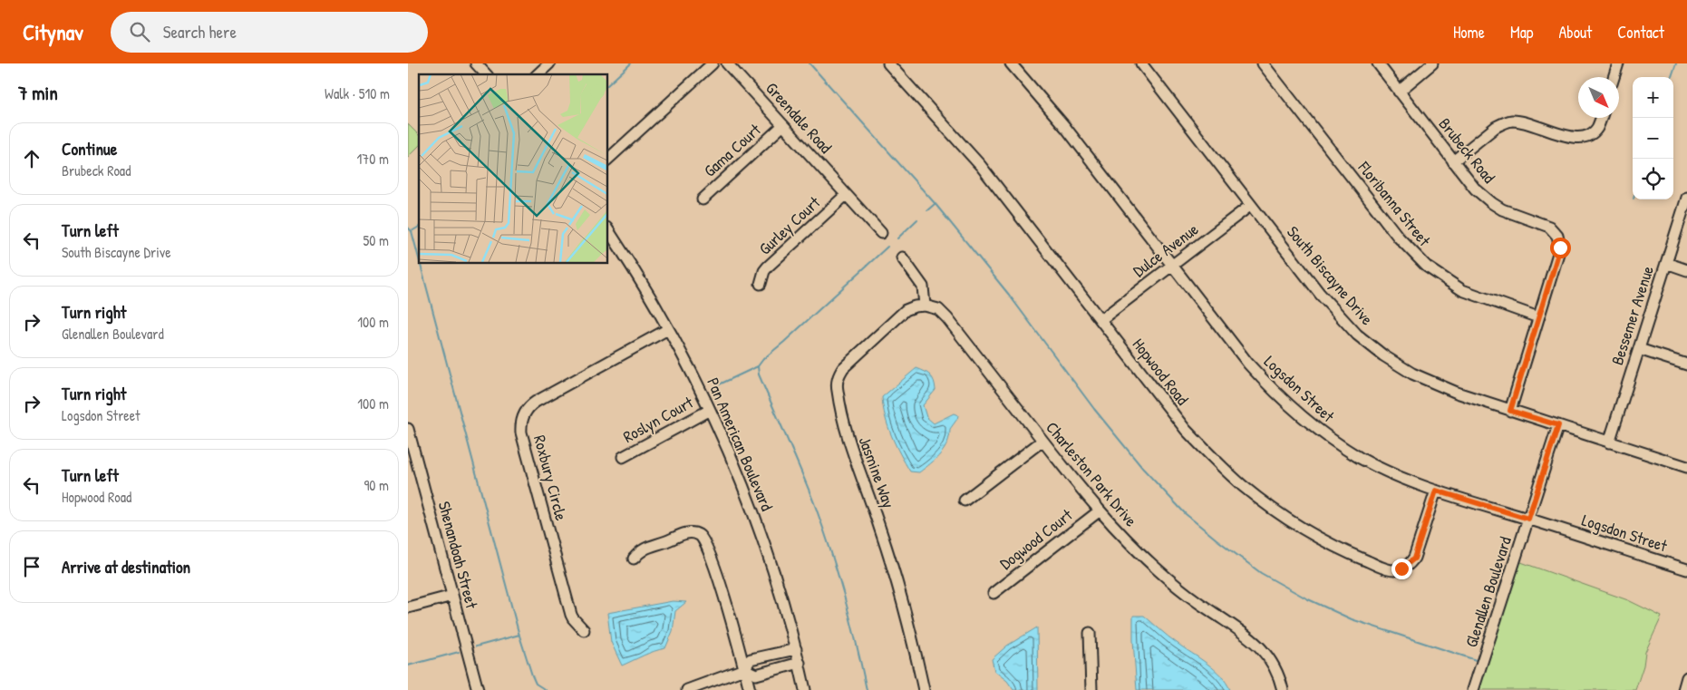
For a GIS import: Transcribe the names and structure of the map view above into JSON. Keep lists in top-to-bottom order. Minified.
{"streets":{"street":["Greendale Road","Gama Court","Brubeck Road","Floribanna Street","Gurley Court","Dulce Avenue","South Biscayne Drive","Bessemer Avenue","Hopwood Road","Logsdon Street","Roslyn Court","Pan American Boulevard","Jasmine Way","Charleston Park Drive","Roxbury Circle","Dogwood Court","Shenandoah Street","Glenallen Boulevard"]},"crossings":[["Greendale Road","Gama Court"],["Greendale Road","Gurley Court"],["Brubeck Road","Floribanna Street"],["Brubeck Road","South Biscayne Drive"],["Dulce Avenue","South Biscayne Drive"],["Dulce Avenue","Hopwood Road"],["Dulce Avenue","Logsdon Street"],["South Biscayne Drive","Bessemer Avenue"],["South Biscayne Drive","Glenallen Boulevard"],["Hopwood Road","Logsdon Street"],["Logsdon Street","Glenallen Boulevard"],["Roslyn Court","Pan American Boulevard"],["Pan American Boulevard","Roxbury Circle"],["Jasmine Way","Charleston Park Drive"],["Charleston Park Drive","Dogwood Court"]],"north":"bottom right","page":{"header":"Citynav","search":"Search here","nav":["Home","Map","About","Contact"],"heading":["7 min","Walk · 510 m"],"map_buttons":["+","−"],"list":[["Continue","Brubeck Road","170 m"],["Turn left","South Biscayne Drive","50 m"],["Turn right","Glenallen Boulevard","100 m"],["Turn right","Logsdon Street","100 m"],["Turn left","Hopwood Road","90 m"],"Arrive at destination"]}}
